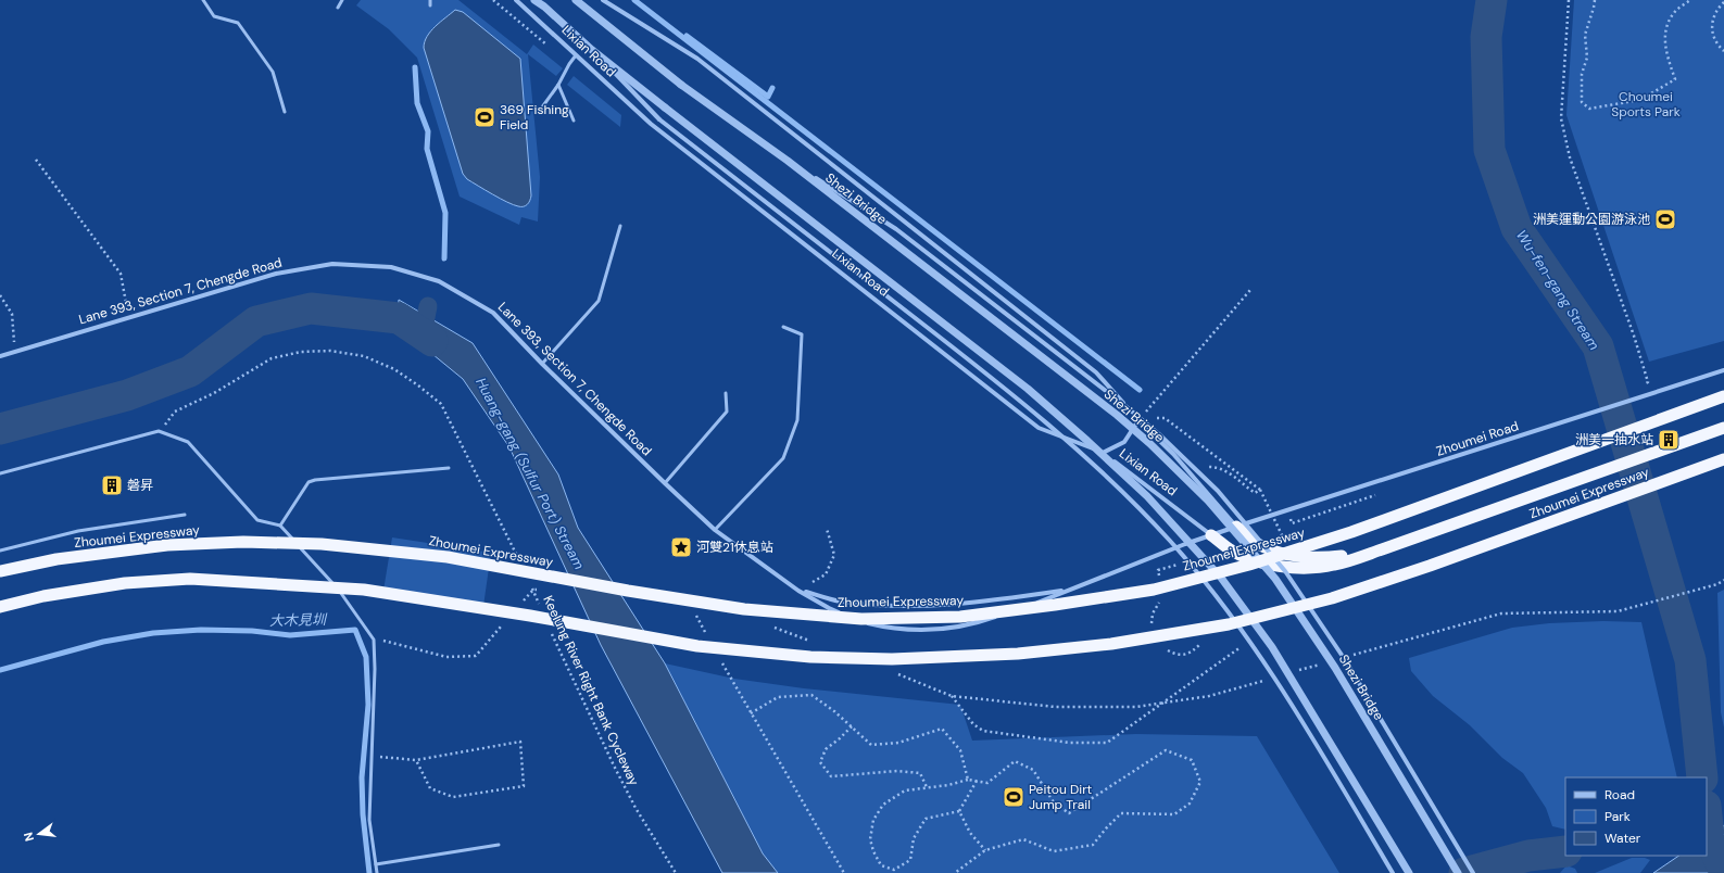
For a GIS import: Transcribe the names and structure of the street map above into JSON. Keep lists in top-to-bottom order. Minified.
{"streets":{"highway":["Zhoumei Expressway"],"street":["Lixian Road","Shezi Bridge","Lane 393, Section 7, Chengde Road","Zhoumei Road"],"path":["Keelung River Right Bank Cycleway"]},"crossings":[["Lixian Road","Lane 393, Section 7, Chengde Road"],["Lixian Road","Zhoumei Road"],["Lane 393, Section 7, Chengde Road","Zhoumei Road"]],"water":["Wu-fen-gang Stream","Huang-gang (Sulfur Port) Stream","大木見圳"],"parks":["Choumei Sports Park"],"places":{"sports":["369 Fishing Field","洲美運動公園游泳池","Peitou Dirt Jump Trail"],"building":["洲美一抽水站","磐昇"],"place":["河雙21休息站"]},"legend":["Road","Park","Water"],"north":"left"}
